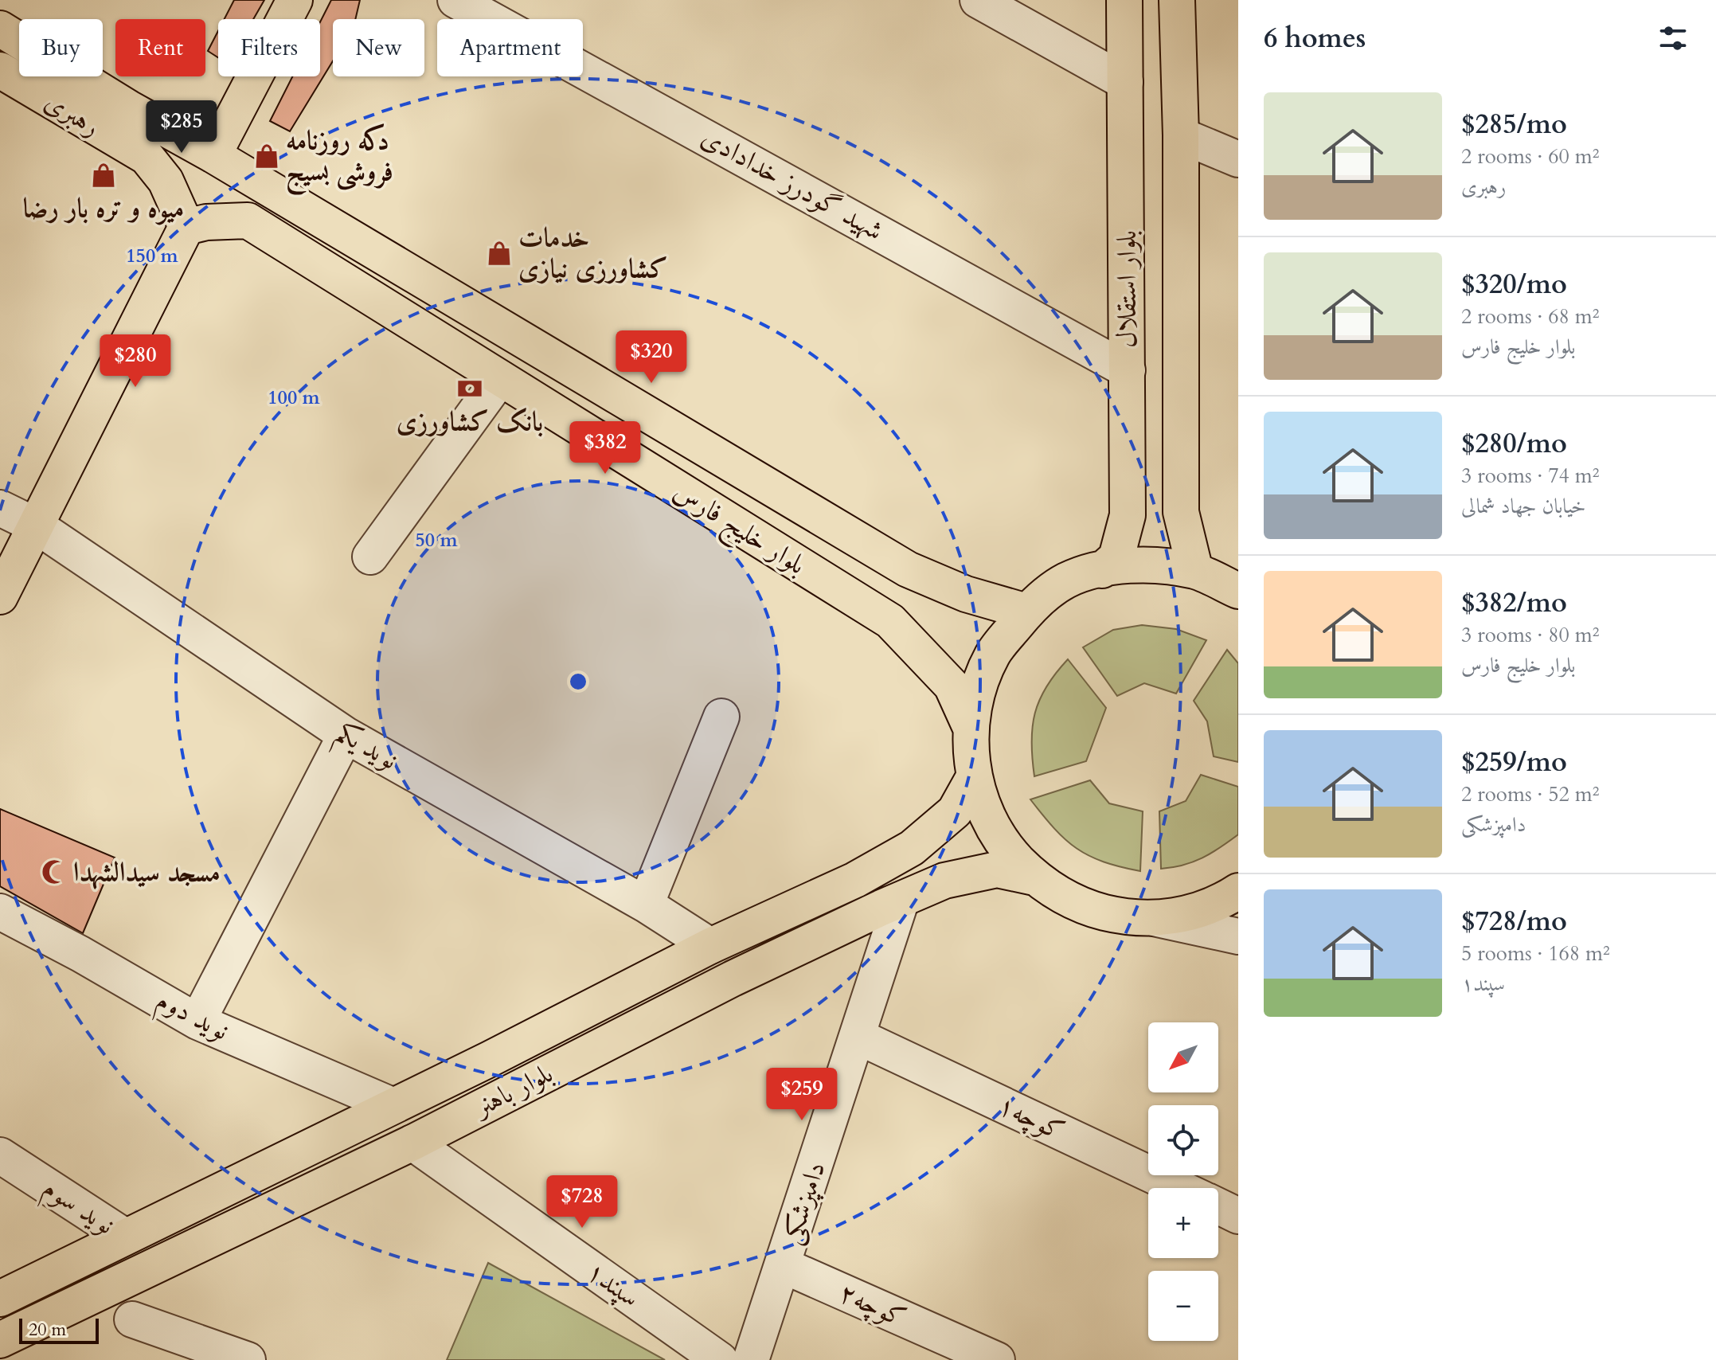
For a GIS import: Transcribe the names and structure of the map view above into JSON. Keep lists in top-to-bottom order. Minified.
{"streets":{"main road":["رهبری","بلوار استقلال","بلوار خلیج فارس","بلوار باهنر"],"street":["شهید گودرز خدادادی","نوید یکم","نوید دوم","کوچه۱","دامپزشکی","نوید سوم","سپند۱","کوچه۲"]},"crossings":[["رهبری","بلوار خلیج فارس"],["شهید گودرز خدادادی","بلوار استقلال"],["نوید یکم","بلوار باهنر"],["نوید دوم","بلوار باهنر"],["بلوار باهنر","دامپزشکی"],["بلوار باهنر","نوید سوم"],["بلوار باهنر","سپند۱"],["کوچه۱","دامپزشکی"],["دامپزشکی","کوچه۲"]],"places":{"shop":["دکه روزنامه فروشی بسیج","میوه و تره بار رضا","خدمات کشاورزی نیازی"],"bank":["بانک کشاورزی"],"mosque":["مسجد سیدالشهدا"]},"scale_bar":"20 m","north":"bottom left","page":{"heading":"6 homes","chip":["Buy","Rent","Filters","New","Apartment"],"list":[{"name":"$285/mo","note":"2 rooms · 60 m² · رهبری"},{"name":"$320/mo","note":"2 rooms · 68 m² · بلوار خلیج فارس"},{"name":"$280/mo","note":"3 rooms · 74 m² · خیابان جهاد شمالی"},{"name":"$382/mo","note":"3 rooms · 80 m² · بلوار خلیج فارس"},{"name":"$259/mo","note":"2 rooms · 52 m² · دامپزشکی"},{"name":"$728/mo","note":"5 rooms · 168 m² · سپند۱"}],"price":["$285","$320","$280","$382","$259","$728"],"map_buttons":["+","−"],"scale":"20 m"},"rings":["150 m","100 m","50 m"]}
